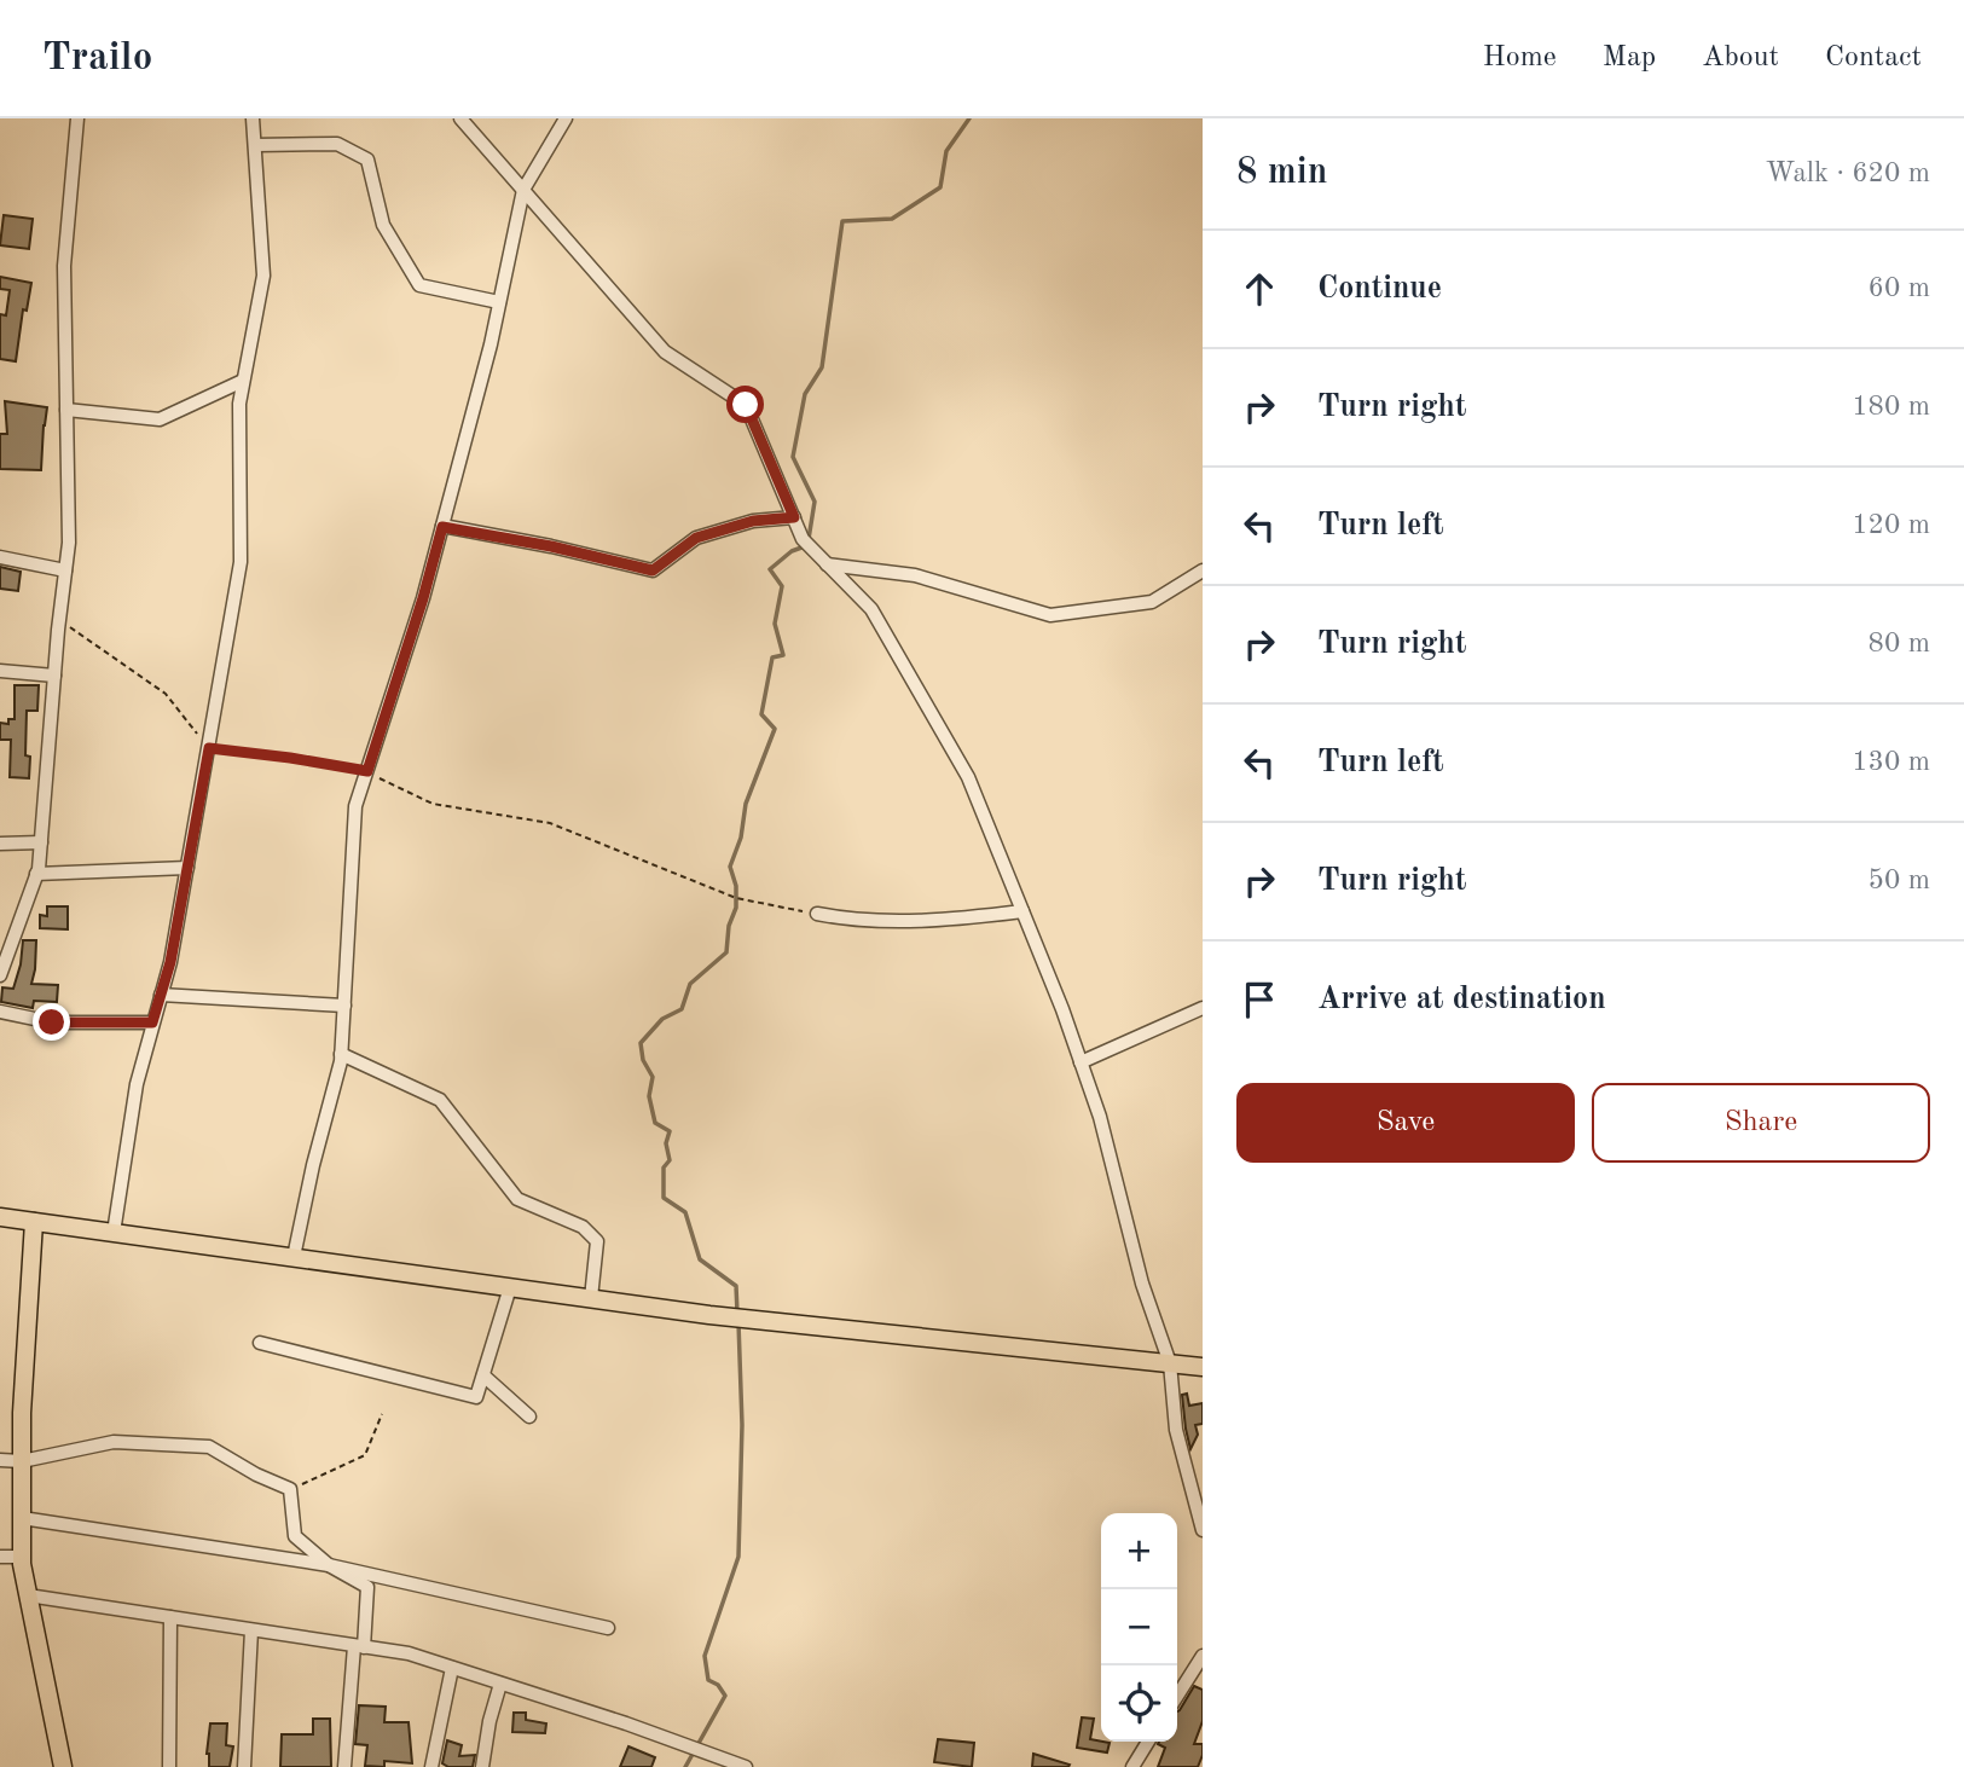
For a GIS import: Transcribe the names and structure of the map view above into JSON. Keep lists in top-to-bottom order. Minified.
{"page":{"header":"Trailo","nav":["Home","Map","About","Contact"],"heading":["8 min","Walk · 620 m"],"list":[["Continue","60 m"],["Turn right","180 m"],["Turn left","120 m"],["Turn right","80 m"],["Turn left","130 m"],["Turn right","50 m"],"Arrive at destination"],"buttons":["Save","Share"],"map_buttons":["+","−"]}}
